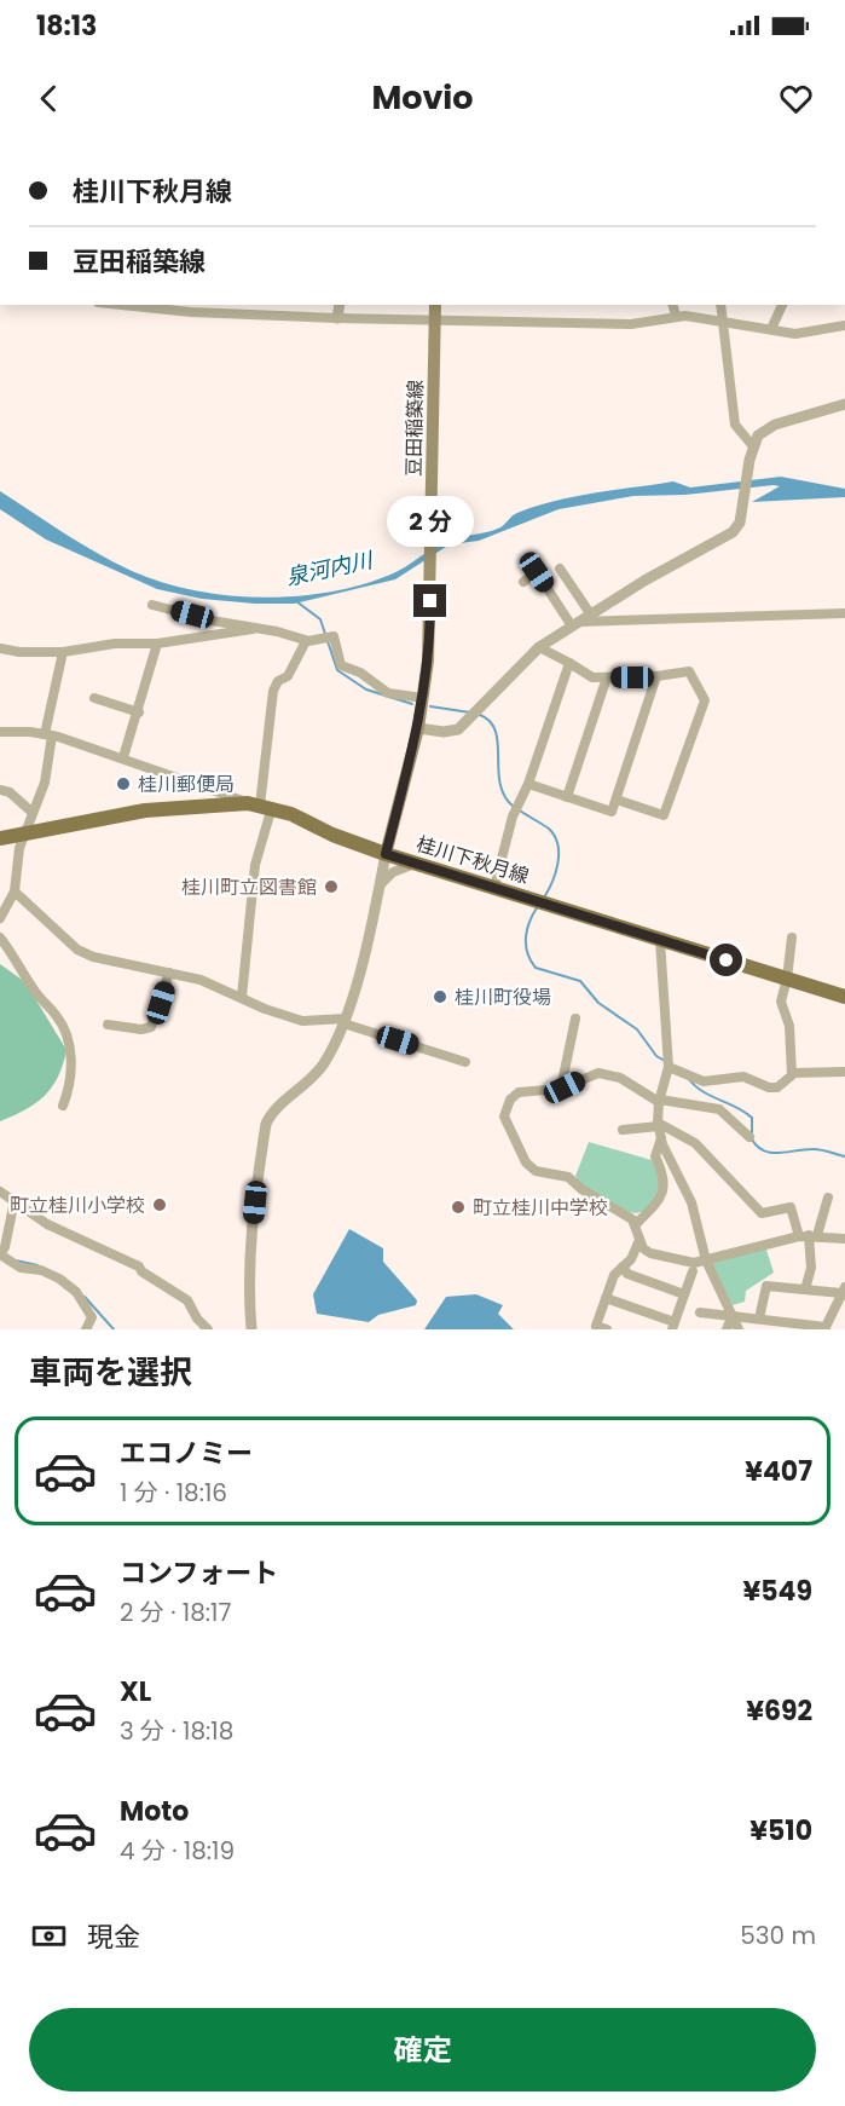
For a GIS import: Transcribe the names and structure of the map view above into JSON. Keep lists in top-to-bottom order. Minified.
{"streets":{"main road":["豆田稲築線","桂川下秋月線"]},"crossings":[["豆田稲築線","桂川下秋月線"]],"water":["泉河内川"],"places":["桂川郵便局","桂川町立図書館","桂川町役場","町立桂川小学校","町立桂川中学校"],"page":{"status":"18:13","header":"Movio","banner":["桂川下秋月線","豆田稲築線"],"bubble":"2 分","heading":"車両を選択","list":[{"name":"エコノミー","note":"1 分 · 18:16","value":"¥407"},{"name":"コンフォート","note":"2 分 · 18:17","value":"¥549"},{"name":"XL","note":"3 分 · 18:18","value":"¥692"},{"name":"Moto","note":"4 分 · 18:19","value":"¥510"}],"pay":["現金","530 m"],"buttons":"確定"}}
